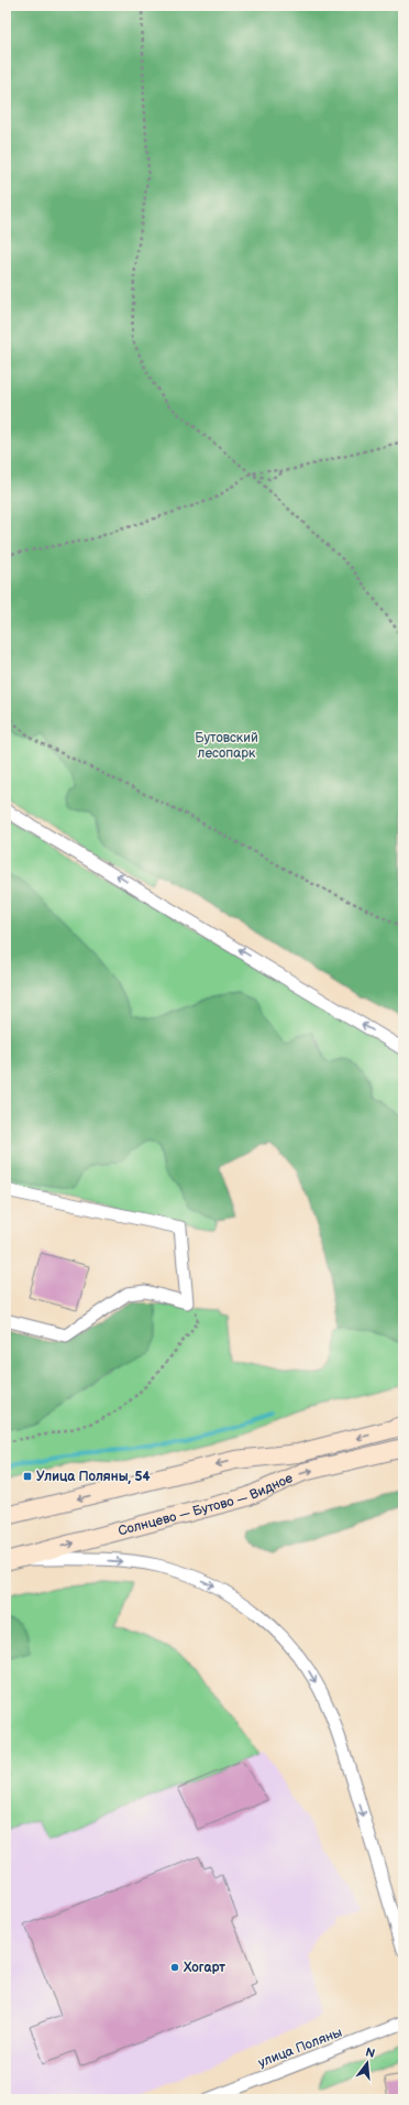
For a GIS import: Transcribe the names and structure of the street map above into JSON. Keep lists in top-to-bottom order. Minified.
{"streets":{"main road":["Солнцево — Бутово — Видное"],"street":["улица Поляны"]},"parks":["Бутовский лесопарк"],"places":{"transit":["Улица Поляны, 54"],"other":["Хогарт"]},"north":"top"}
